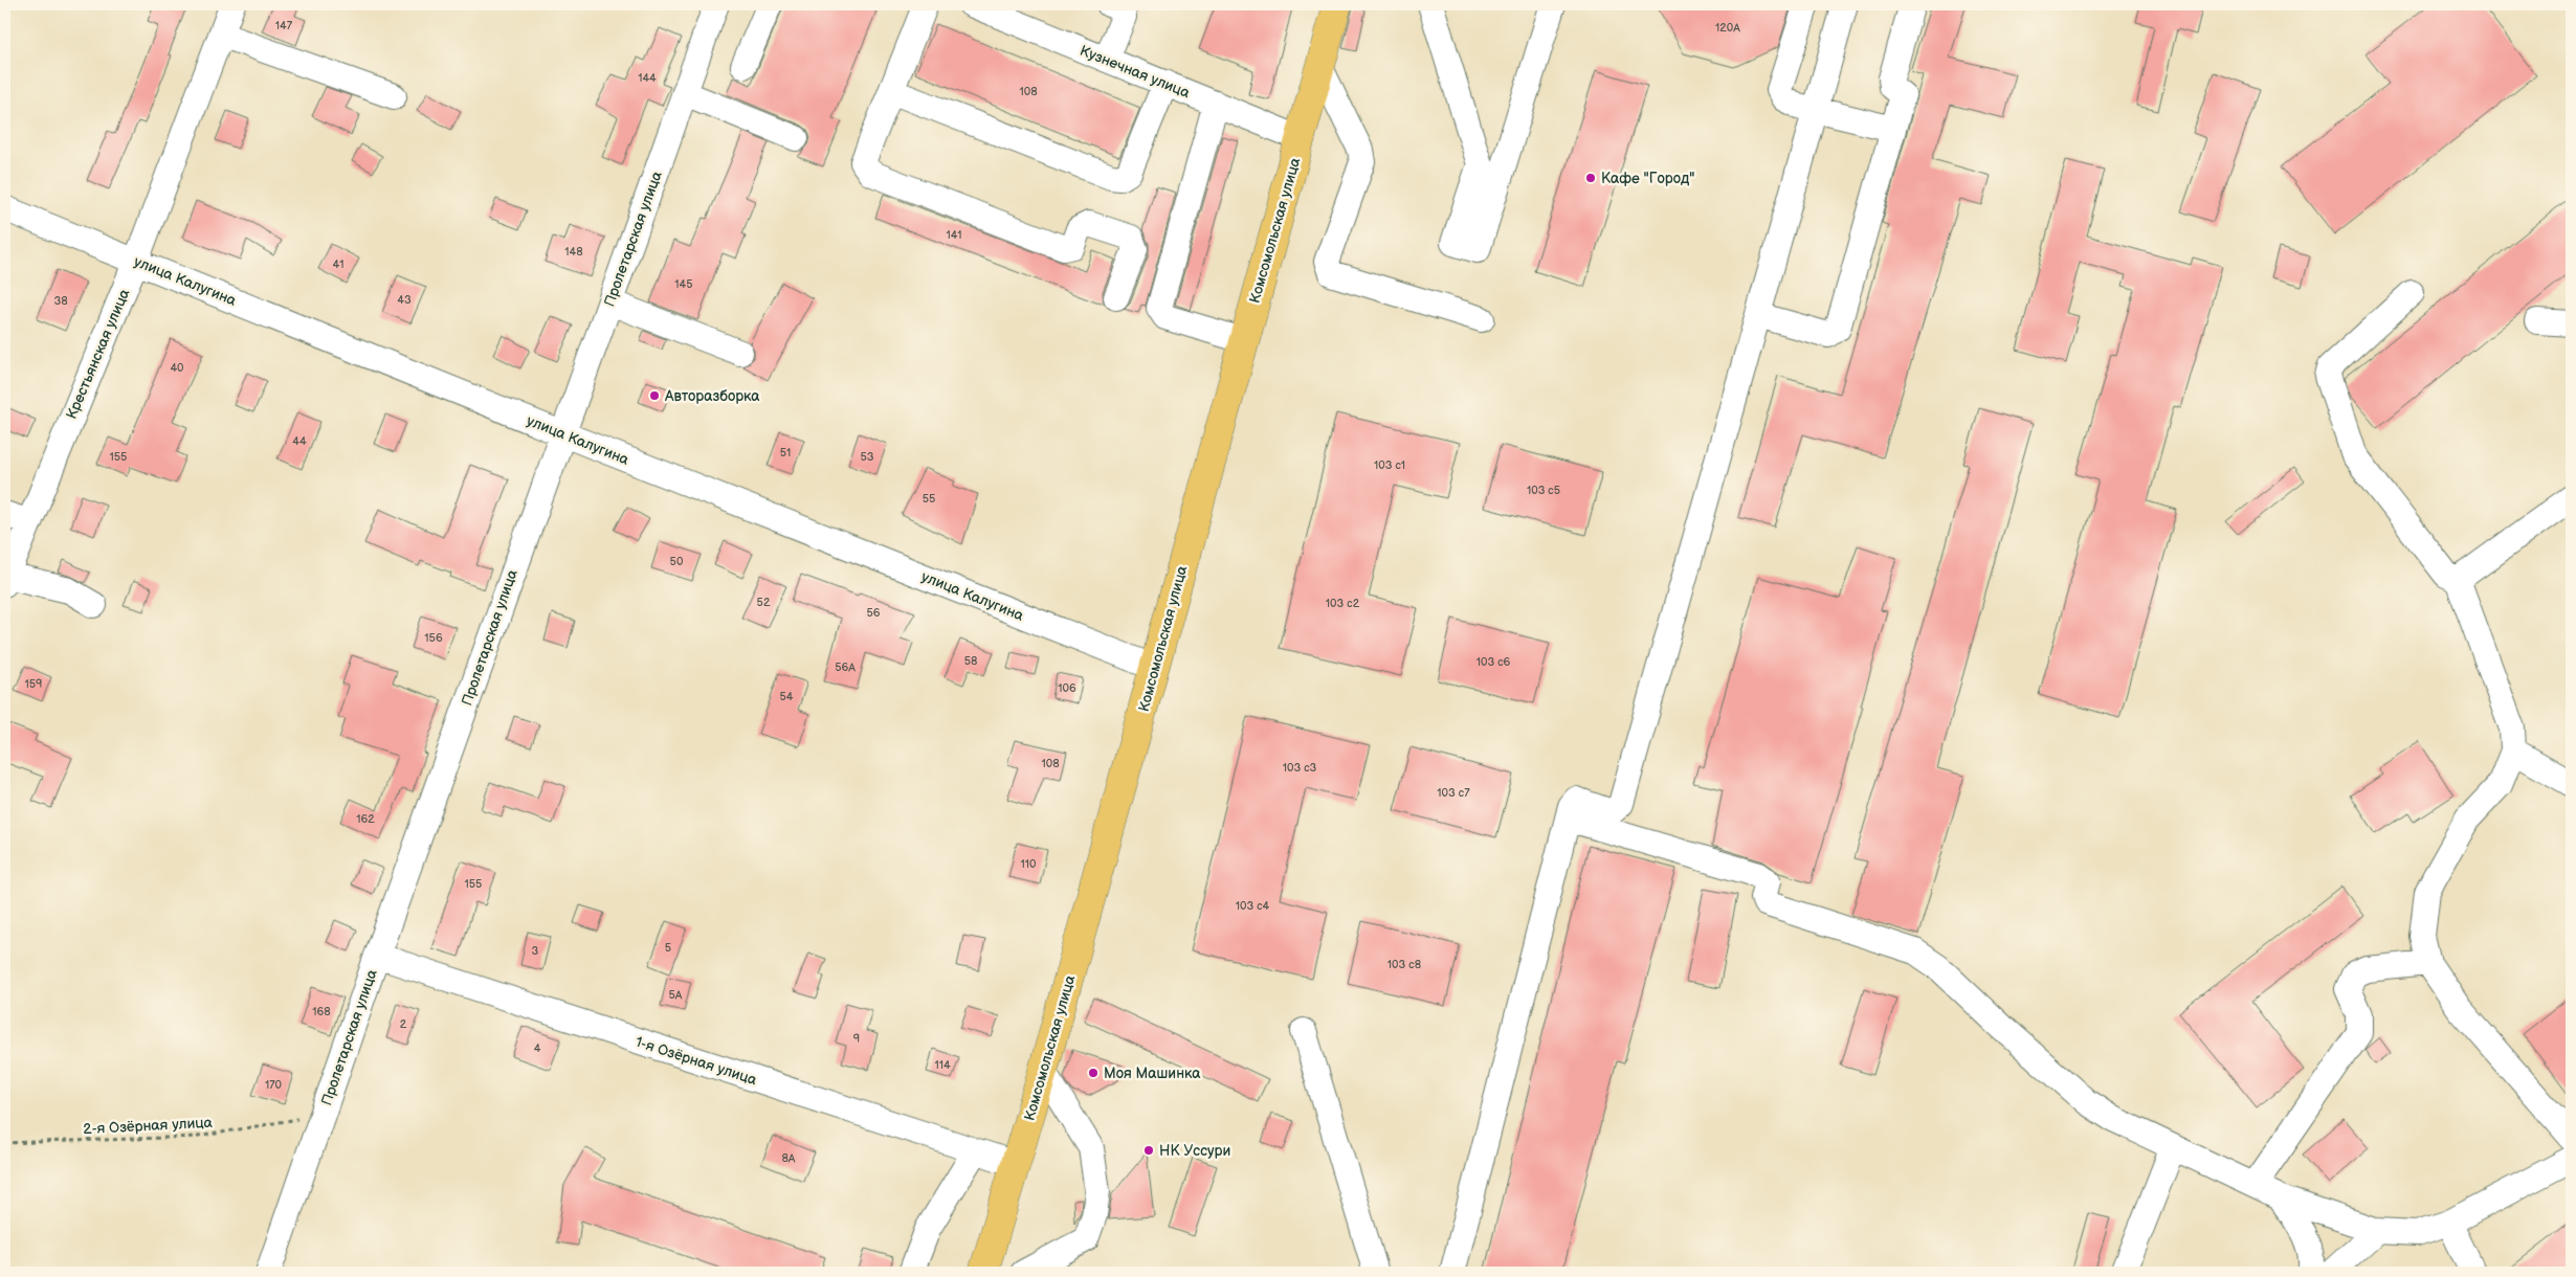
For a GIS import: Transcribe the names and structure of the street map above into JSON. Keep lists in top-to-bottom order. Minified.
{"streets":{"main road":["Комсомольская улица"],"street":["Кузнечная улица","Пролетарская улица","улица Калугина","Крестьянская улица","1-я Озёрная улица"],"path":["2-я Озёрная улица"]},"crossings":[["Кузнечная улица","Комсомольская улица"],["Комсомольская улица","улица Калугина"],["Комсомольская улица","1-я Озёрная улица"],["Пролетарская улица","улица Калугина"],["Пролетарская улица","1-я Озёрная улица"],["Пролетарская улица","2-я Озёрная улица"],["улица Калугина","Крестьянская улица"]],"places":["Кафе \"Город\"","Авторазборка","Моя Машинка","НК Уссури"],"house_numbers":["147","120А","144","108","141","148","41","145","43","38","40","44","51","155","53","103 с1","103 с5","55","50","52","103 с2","56","156","58","103 с6","56А","159","106","54","108","103 с3","103 с7","162","110","155","103 с4","5","3","103 с8","5А","168","2","9","4","114","170","8А"]}
